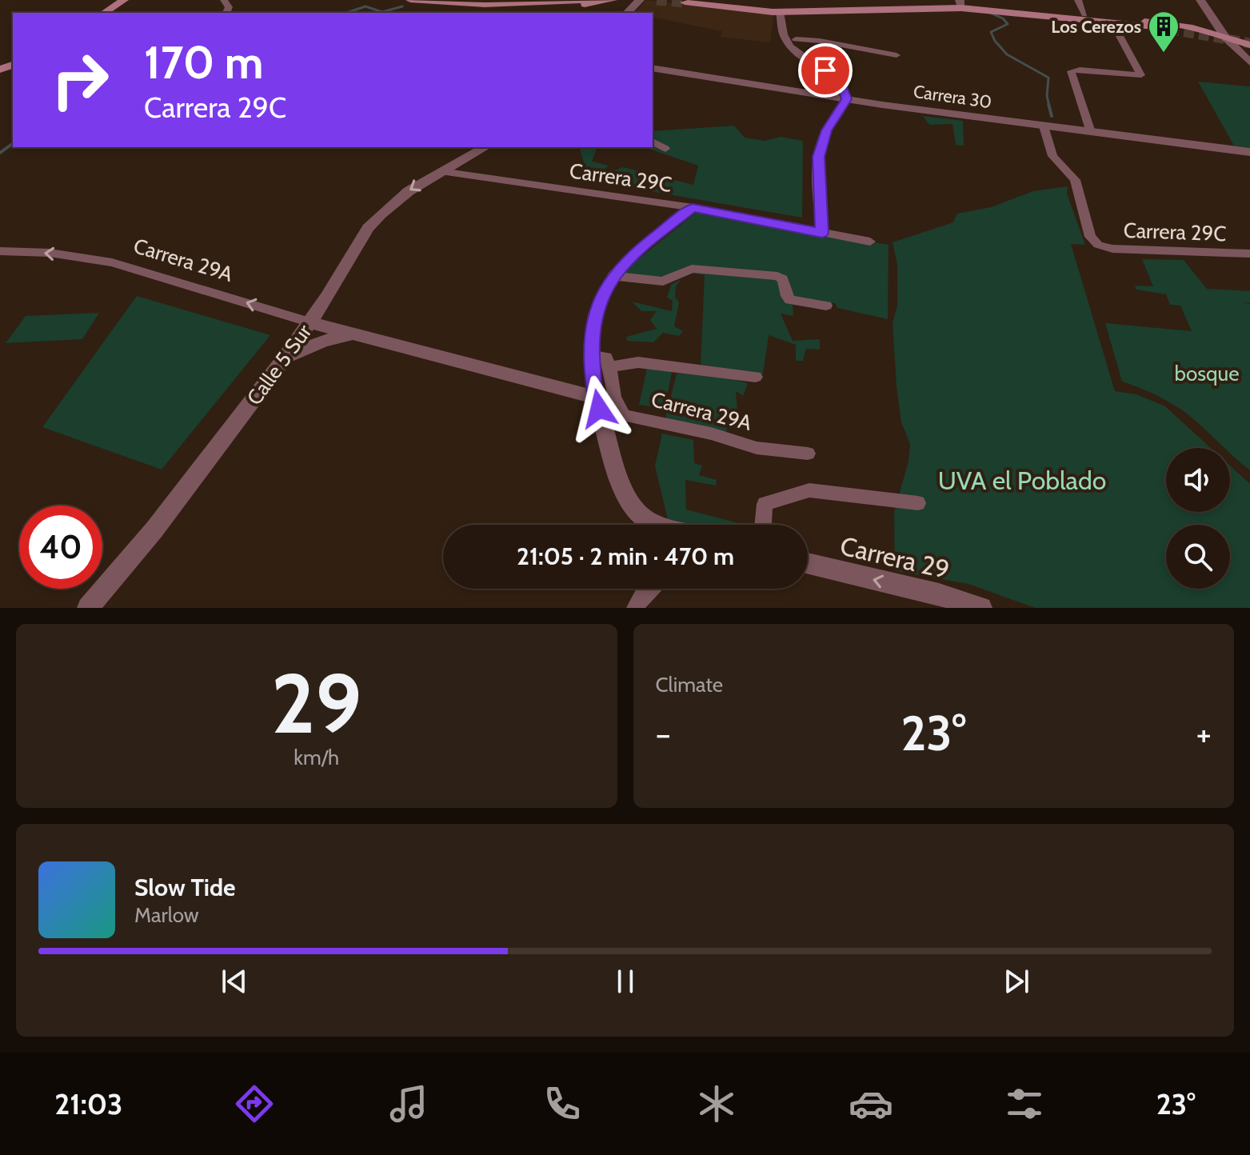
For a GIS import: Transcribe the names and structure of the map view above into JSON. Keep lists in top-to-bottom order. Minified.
{"streets":{"street":["Carrera 30","Carrera 29C","Carrera 29A","Calle 5 Sur","Carrera 29"]},"crossings":[["Carrera 30","Carrera 29C"],["Carrera 29C","Calle 5 Sur"],["Carrera 29A","Calle 5 Sur"]],"one_way":["Carrera 29A","Carrera 29"],"parks":["bosque","UVA el Poblado"],"places":{"building":["Los Cerezos"]},"page":{"turn":["170 m","Carrera 29C"],"limit":"40","trip":"21:05 · 2 min · 470 m","tile":[["29","km/h"],"Climate"],"heat":["−","23°","+"],"song":["Slow Tide","Marlow"],"tabs":["21:03","23°"]}}
